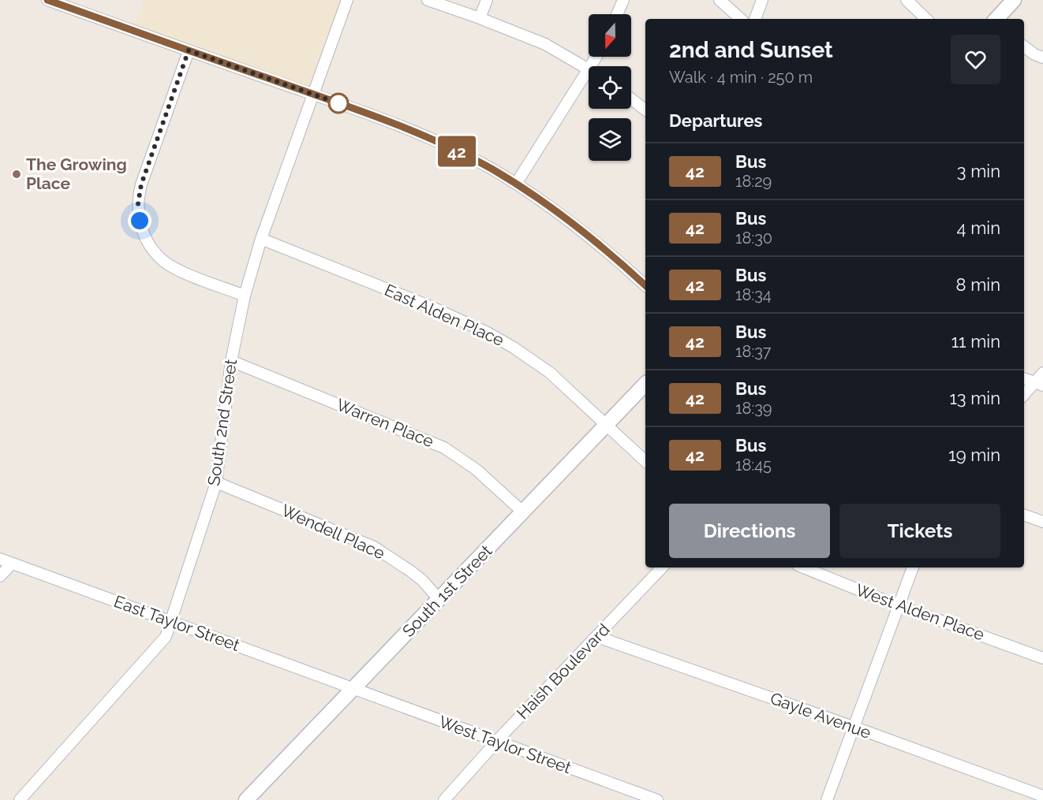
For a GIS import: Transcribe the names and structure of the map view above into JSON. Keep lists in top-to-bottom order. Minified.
{"streets":{"street":["East Alden Place","South 2nd Street","Warren Place","Wendell Place","South 1st Street","West Alden Place","East Taylor Street","Haish Boulevard","Gayle Avenue","West Taylor Street"]},"crossings":[["East Alden Place","South 2nd Street"],["East Alden Place","South 1st Street"],["South 2nd Street","Warren Place"],["South 2nd Street","Wendell Place"],["South 2nd Street","East Taylor Street"],["Warren Place","South 1st Street"],["Wendell Place","South 1st Street"],["South 1st Street","East Taylor Street"],["South 1st Street","West Taylor Street"],["East Taylor Street","West Taylor Street"],["Haish Boulevard","Gayle Avenue"],["Haish Boulevard","West Taylor Street"]],"places":["The Growing Place"],"lines":["bus line 42"],"north":"bottom","page":{"on_map":"42","heading":[["2nd and Sunset","Walk · 4 min · 250 m"],"Departures"],"list":[{"mark":"42","name":"Bus","note":"18:29","value":"3 min"},{"mark":"42","name":"Bus","note":"18:30","value":"4 min"},{"mark":"42","name":"Bus","note":"18:34","value":"8 min"},{"mark":"42","name":"Bus","note":"18:37","value":"11 min"},{"mark":"42","name":"Bus","note":"18:39","value":"13 min"},{"mark":"42","name":"Bus","note":"18:45","value":"19 min"}],"buttons":["Directions","Tickets"]}}
